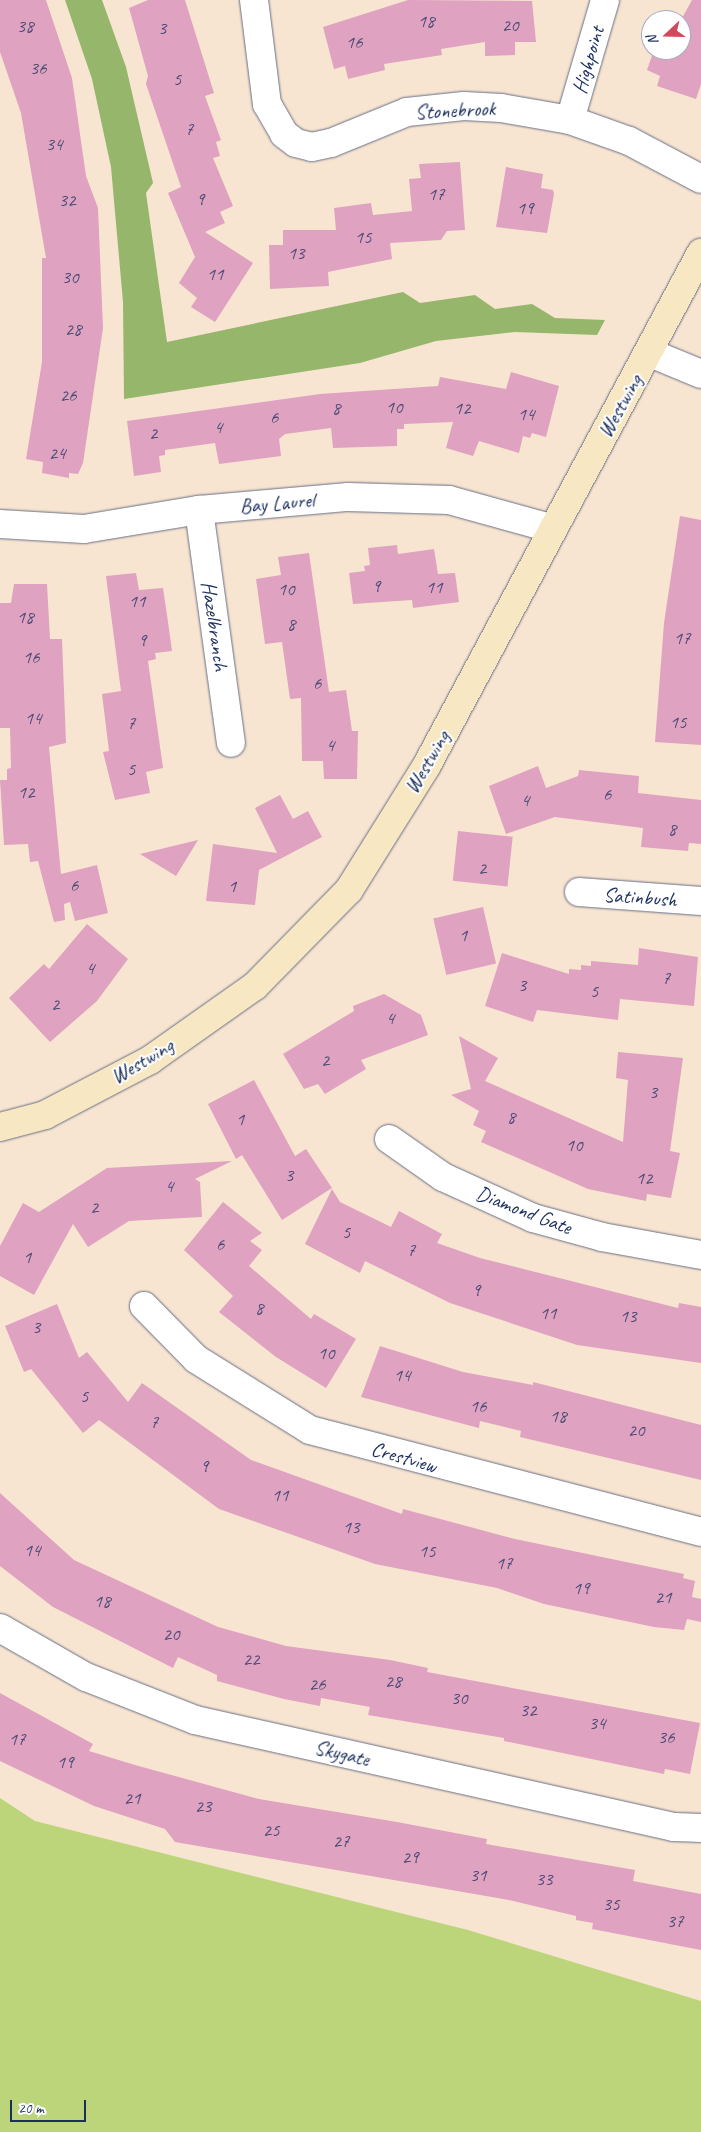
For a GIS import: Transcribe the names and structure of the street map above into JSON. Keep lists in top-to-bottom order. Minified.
{"streets":{"street":["Highpoint","Stonebrook","Westwing","Bay Laurel","Hazelbranch","Satinbush","Diamond Gate","Crestview","Skygate"]},"crossings":[["Highpoint","Stonebrook"],["Westwing","Bay Laurel"],["Bay Laurel","Hazelbranch"]],"house_numbers":["18","20","38","3","16","36","5","7","34","17","9","32","19","15","13","11","30","28","26","10","8","12","14","6","4","2","24","9","11","10","11","18","8","17","9","16","6","14","15","7","4","5","12","6","4","8","2","6","1","1","4","7","3","5","2","4","2","3","8","1","10","3","12","4","2","5","6","7","1","9","8","11","13","3","10","14","5","16","18","7","20","9","11","13","14","15","17","19","21","18","20","22","28","26","30","32","34","36","17","19","21","23","25","27","29","31","33","35","37"],"scale_bar":"20 m","north":"left"}
